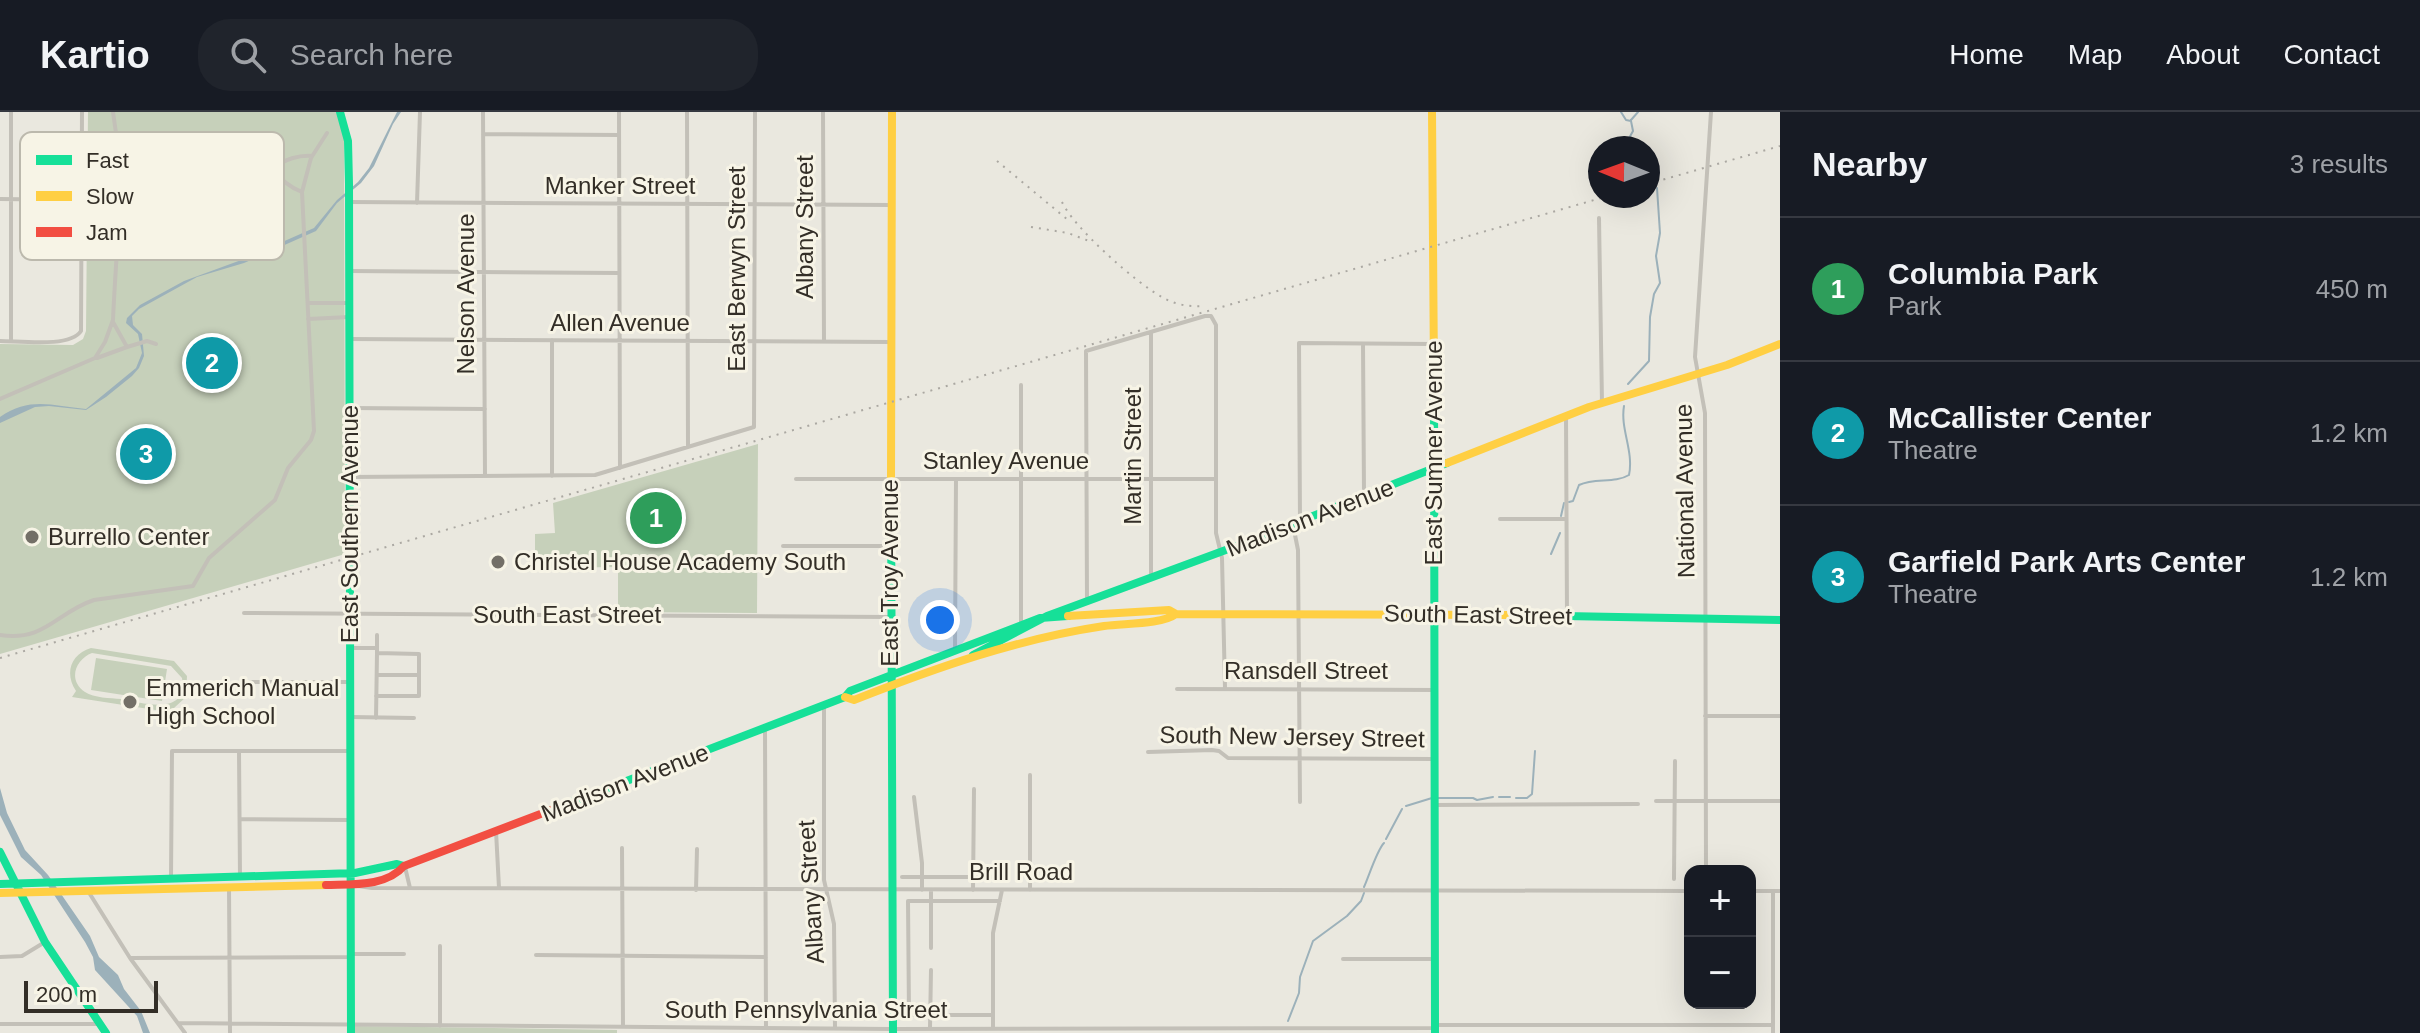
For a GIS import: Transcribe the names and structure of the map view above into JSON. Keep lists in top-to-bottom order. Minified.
{"streets":{"main road":["East Sumner Avenue","Madison Avenue","East Southern Avenue","East Troy Avenue","South East Street"],"street":["Manker Street","Albany Street","East Berwyn Street","Nelson Avenue","Allen Avenue","Martin Street","Stanley Avenue","National Avenue","Ransdell Street","South New Jersey Street","Brill Road","South Pennsylvania Street"]},"crossings":[["Manker Street","Albany Street"],["Manker Street","East Berwyn Street"],["Manker Street","Nelson Avenue"],["Manker Street","East Southern Avenue"],["Manker Street","East Troy Avenue"],["Albany Street","Allen Avenue"],["Albany Street","Madison Avenue"],["Albany Street","Brill Road"],["Albany Street","South Pennsylvania Street"],["East Berwyn Street","Allen Avenue"],["Nelson Avenue","Allen Avenue"],["Allen Avenue","East Southern Avenue"],["Allen Avenue","East Troy Avenue"],["East Sumner Avenue","Madison Avenue"],["East Sumner Avenue","South East Street"],["East Sumner Avenue","Ransdell Street"],["East Sumner Avenue","South New Jersey Street"],["East Sumner Avenue","Brill Road"],["East Sumner Avenue","South Pennsylvania Street"],["Martin Street","Stanley Avenue"],["Martin Street","Madison Avenue"],["Stanley Avenue","East Troy Avenue"],["National Avenue","Madison Avenue"],["National Avenue","South East Street"],["Madison Avenue","East Southern Avenue"],["Madison Avenue","East Troy Avenue"],["Madison Avenue","South East Street"],["Madison Avenue","Brill Road"],["East Southern Avenue","South East Street"],["East Southern Avenue","Brill Road"],["East Southern Avenue","South Pennsylvania Street"],["East Troy Avenue","South East Street"],["East Troy Avenue","Brill Road"],["East Troy Avenue","South Pennsylvania Street"]],"places":["Burrello Center","Christel House Academy South","Emmerich Manual High School"],"legend":["Fast","Slow","Jam"],"scale_bar":"200 m","north":"left","page":{"header":"Kartio","search":"Search here","nav":["Home","Map","About","Contact"],"heading":["Nearby","3 results"],"list":[{"mark":"1","name":"Columbia Park","note":"Park","value":"450 m"},{"mark":"2","name":"McCallister Center","note":"Theatre","value":"1.2 km"},{"mark":"3","name":"Garfield Park Arts Center","note":"Theatre","value":"1.2 km"}],"pins":["2","3","1"],"map_buttons":["+","−"],"scale":"200 m"}}
